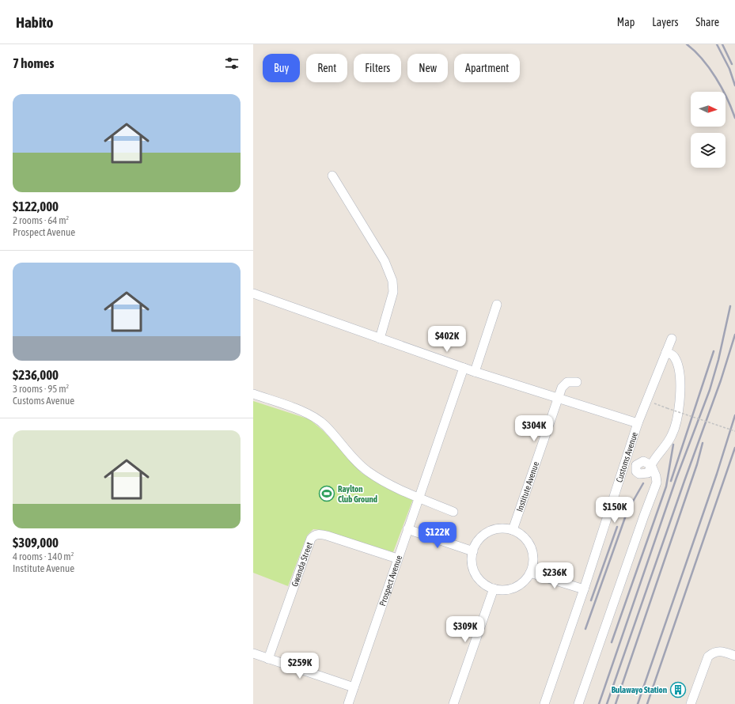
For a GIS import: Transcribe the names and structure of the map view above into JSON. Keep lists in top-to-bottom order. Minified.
{"streets":{"street":["Customs Avenue","Institute Avenue","Gwanda Street","Prospect Avenue"]},"crossings":[["Gwanda Street","Prospect Avenue"]],"places":{"sports":["Raylton Club Ground"],"building":["Bulawayo Station"]},"north":"right","page":{"header":"Habito","nav":["Map","Layers","Share"],"heading":"7 homes","chip":["Buy","Rent","Filters","New","Apartment"],"list":[{"name":"$122,000","note":"2 rooms · 64 m² · Prospect Avenue"},{"name":"$236,000","note":"3 rooms · 95 m² · Customs Avenue"},{"name":"$309,000","note":"4 rooms · 140 m² · Institute Avenue"}],"price":["$402K","$304K","$150K","$122K","$236K","$309K","$259K"]}}
